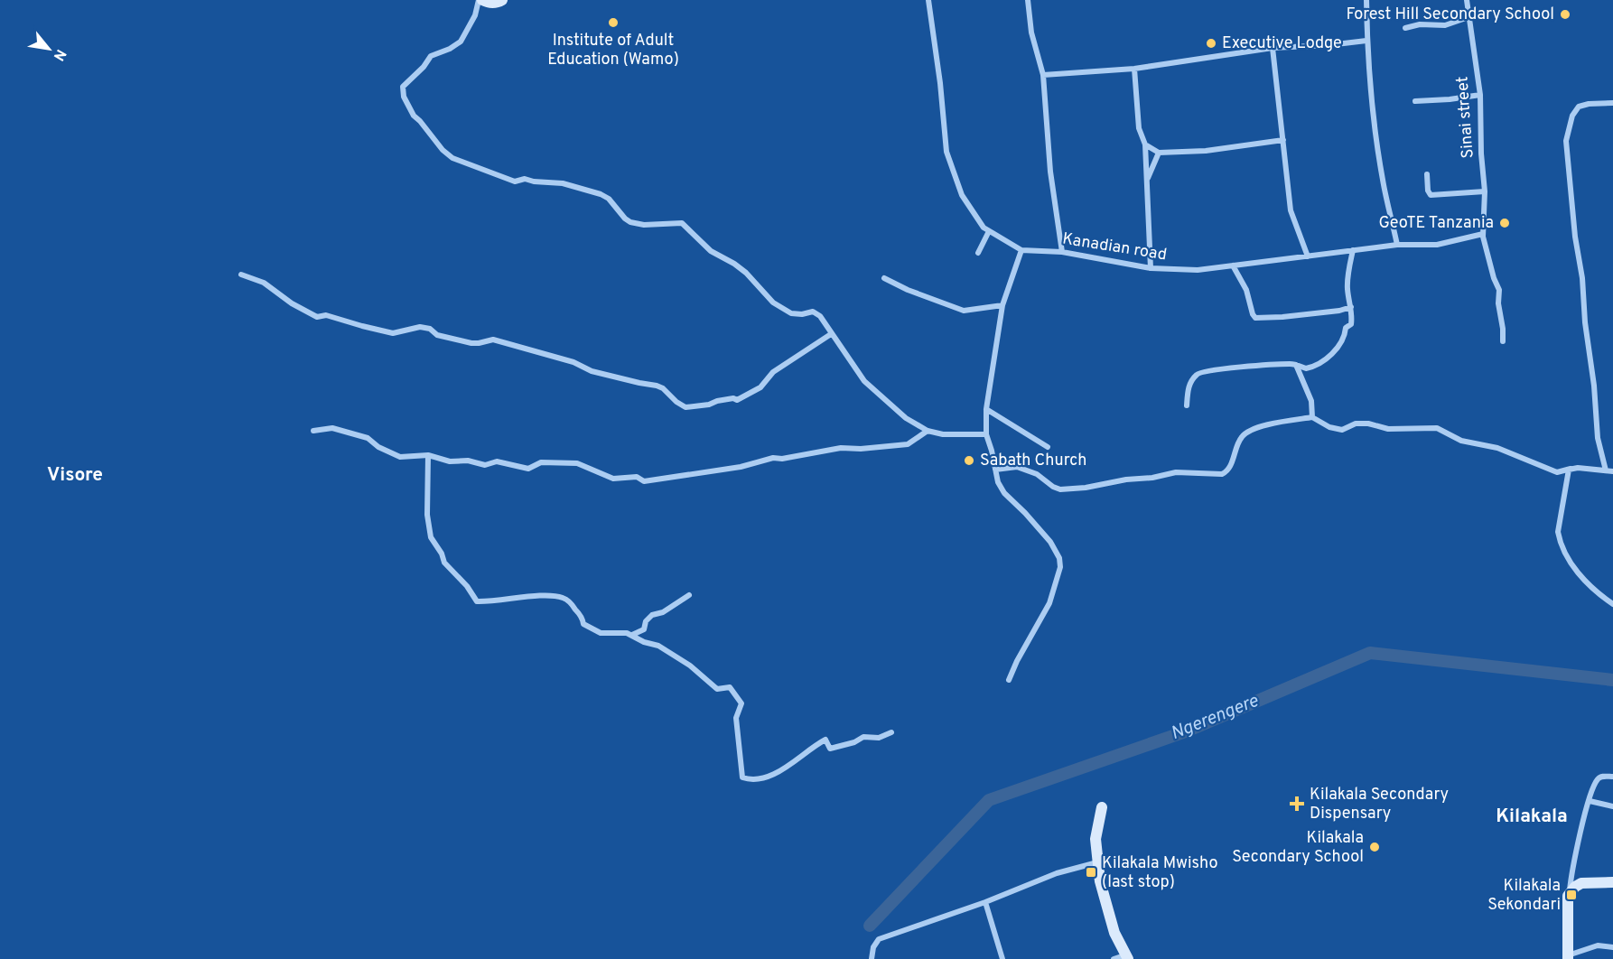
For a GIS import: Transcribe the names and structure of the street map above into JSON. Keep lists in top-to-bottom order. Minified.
{"streets":{"street":["Sinai street","Kanadian road"]},"crossings":[["Sinai street","Kanadian road"]],"districts":["Visore","Kilakala"],"water":["Ngerengere"],"places":{"other":["Forest Hill Secondary School","Institute of Adult Education (Wamo)","Executive Lodge","GeoTE Tanzania","Sabath Church","Kilakala Secondary School"],"health":["Kilakala Secondary Dispensary"],"transit":["Kilakala Mwisho (last stop)","Kilakala Sekondari"]},"north":"bottom right"}
